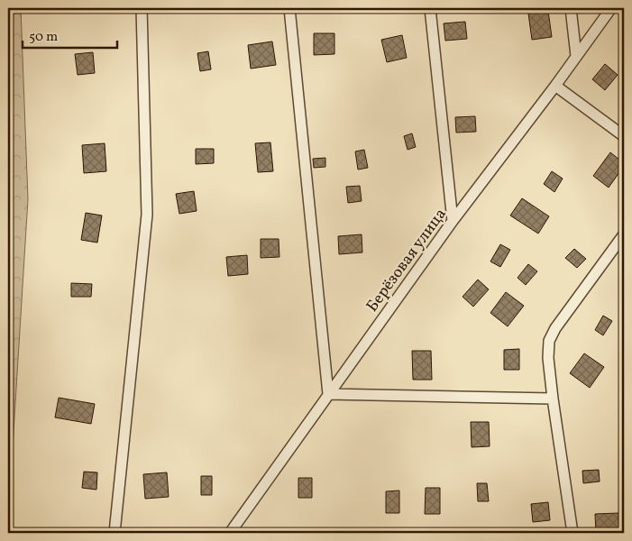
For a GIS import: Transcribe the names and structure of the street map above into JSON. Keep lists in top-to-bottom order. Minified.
{"streets":{"street":["Берёзовая улица"]},"scale_bar":"50 m"}
